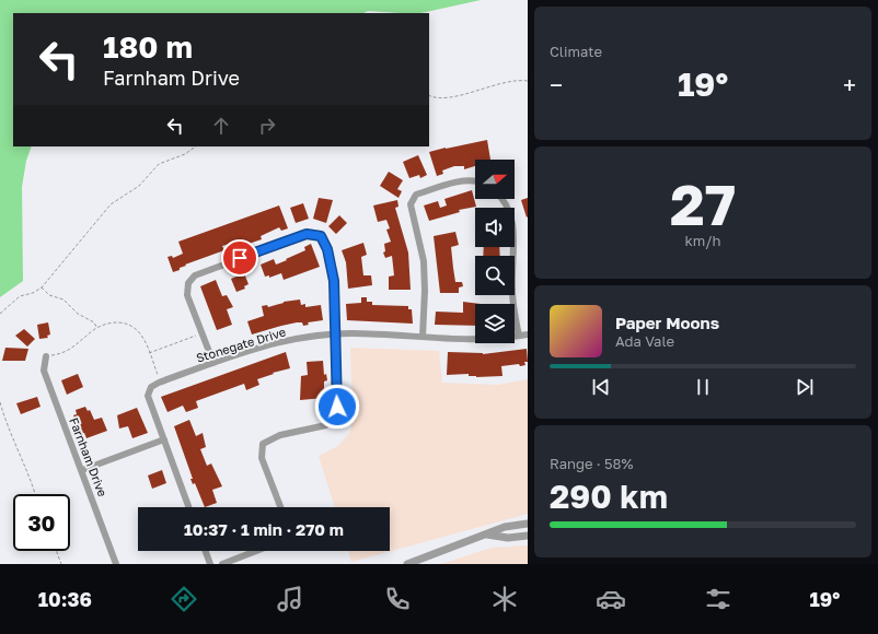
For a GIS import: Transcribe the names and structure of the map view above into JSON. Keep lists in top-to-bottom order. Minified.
{"streets":{"street":["Stonegate Drive","Farnham Drive"]},"north":"right","page":{"tile":["Climate",["27","km/h"],["Range · 58%","290 km"]],"turn":["180 m","Farnham Drive"],"heat":["−","19°","+"],"song":["Paper Moons","Ada Vale"],"limit":"30","trip":"10:37 · 1 min · 270 m","tabs":["10:36","19°"]}}
